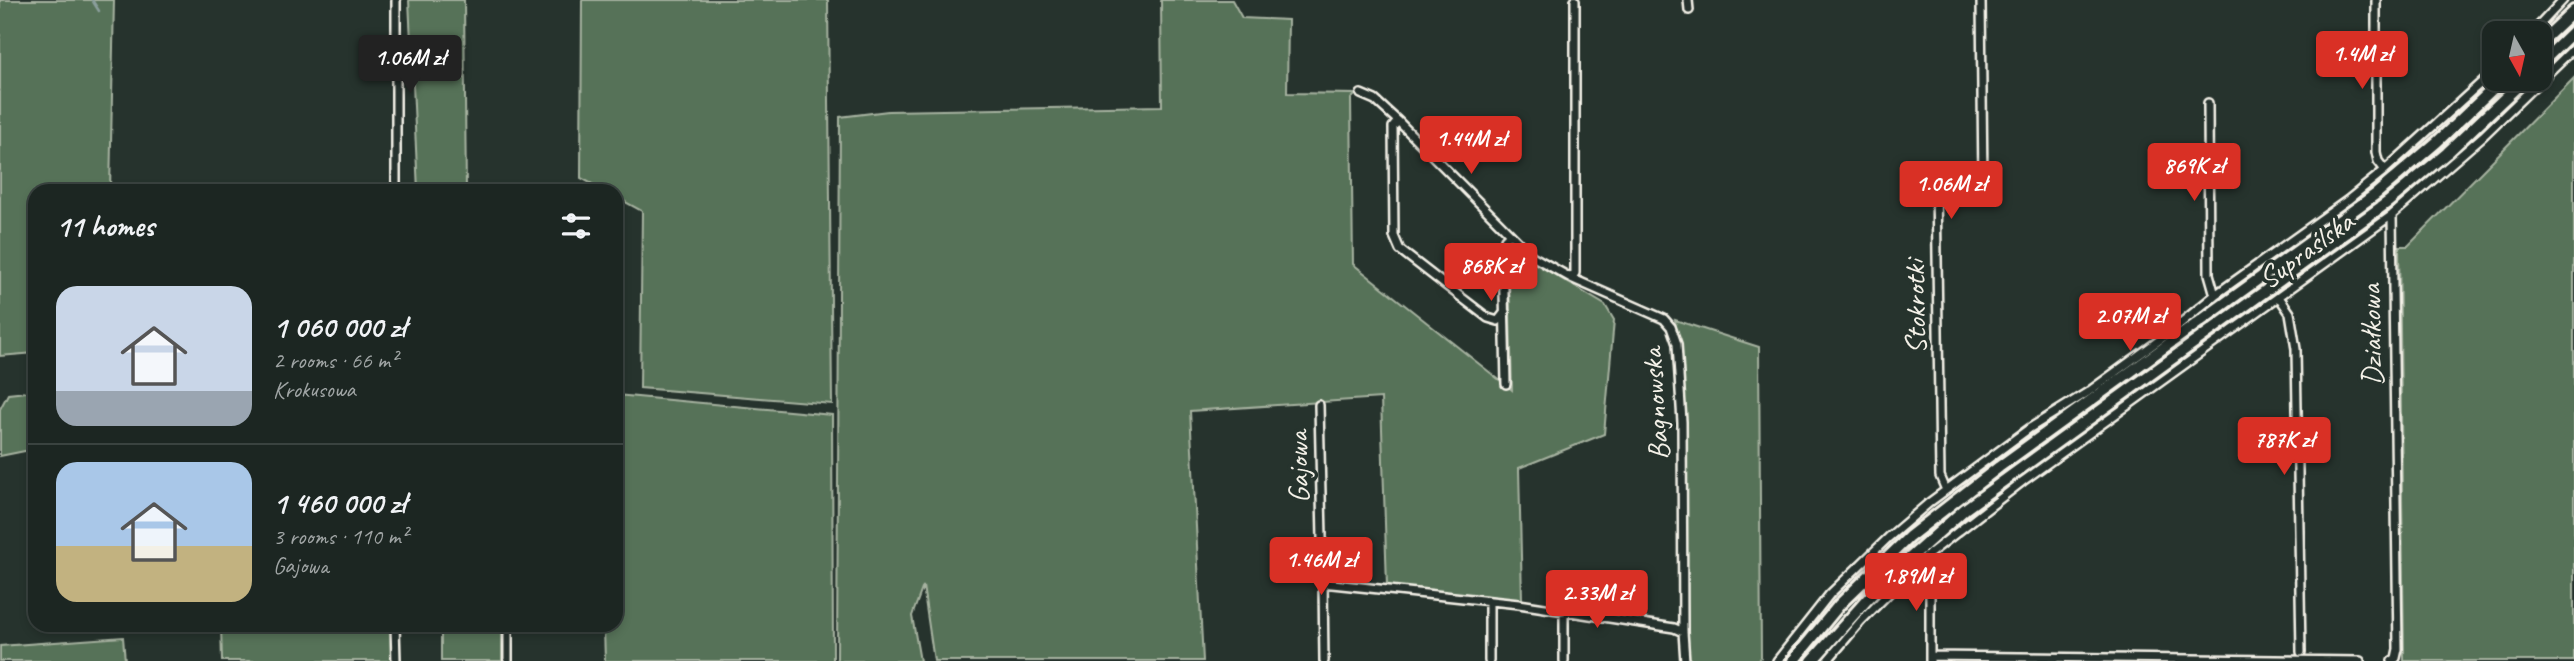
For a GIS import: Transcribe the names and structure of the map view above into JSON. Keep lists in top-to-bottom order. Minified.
{"streets":{"street":["Supraślska","Stokrotki","Działkowa","Bagnowska","Gajowa"]},"crossings":[["Supraślska","Stokrotki"],["Supraślska","Działkowa"]],"north":"bottom","page":{"price":["1.4M zł","1.06M zł","1.44M zł","869K zł","1.06M zł","868K zł","2.07M zł","787K zł","1.46M zł","1.89M zł","2.33M zł"],"heading":"11 homes","list":[{"name":"1 060 000 zł","note":"2 rooms · 66 m² · Krokusowa"},{"name":"1 460 000 zł","note":"3 rooms · 110 m² · Gajowa"}]}}
